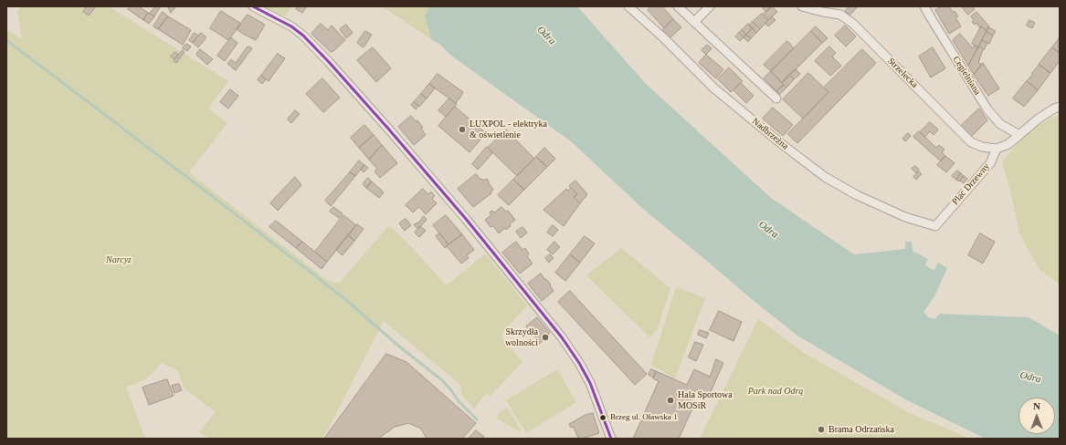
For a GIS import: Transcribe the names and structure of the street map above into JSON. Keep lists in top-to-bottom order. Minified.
{"streets":{"street":["Strzelecka","Cegielniana","Nadbrzeżna","Plac Drzewny"]},"crossings":[["Strzelecka","Plac Drzewny"],["Nadbrzeżna","Plac Drzewny"]],"water":["Odra"],"parks":["Narcyz","Park nad Odrą"],"places":["LUXPOL - elektryka & oświetlenie","Skrzydła wolności","Hala Sportowa MOSiR","Brzeg ul. Oławska 1","Brama Odrzańska"],"north":"top"}
